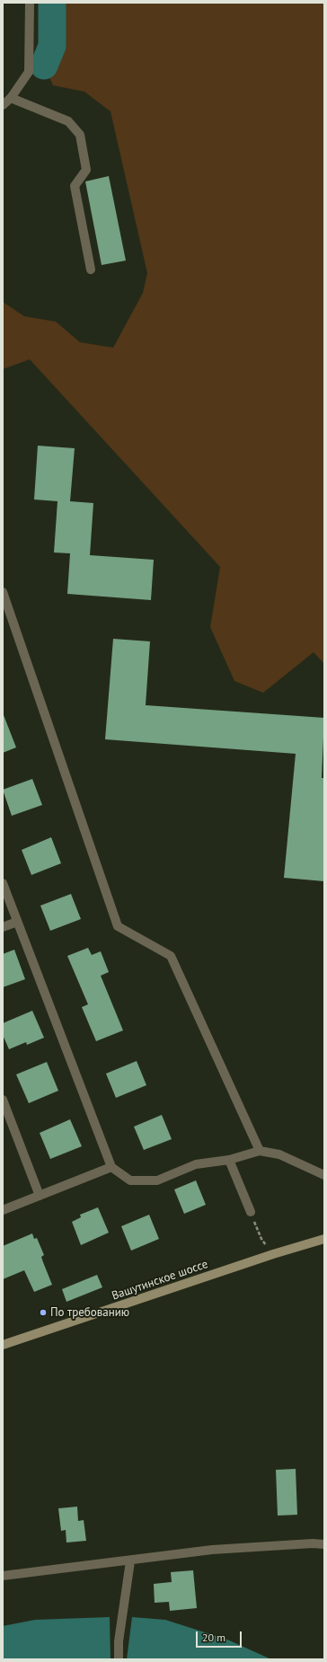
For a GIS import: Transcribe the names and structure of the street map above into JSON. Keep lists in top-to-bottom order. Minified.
{"streets":{"street":["Вашутинское шоссе"]},"places":["По требованию"],"scale_bar":"20 m"}
